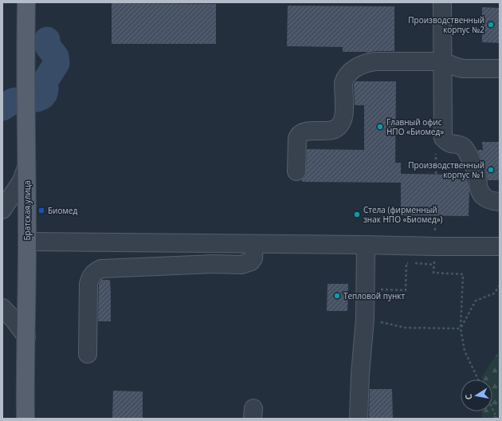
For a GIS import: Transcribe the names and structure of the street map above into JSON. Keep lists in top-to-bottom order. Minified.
{"streets":{"main road":["Братская улица"]},"places":{"other":["Производственный корпус №2","Главный офис НПО «Биомед»","Производственный корпус №1","Стела (фирменный знак НПО «Биомед»)","Тепловой пункт"],"transit":["Биомед"]},"north":"left"}
